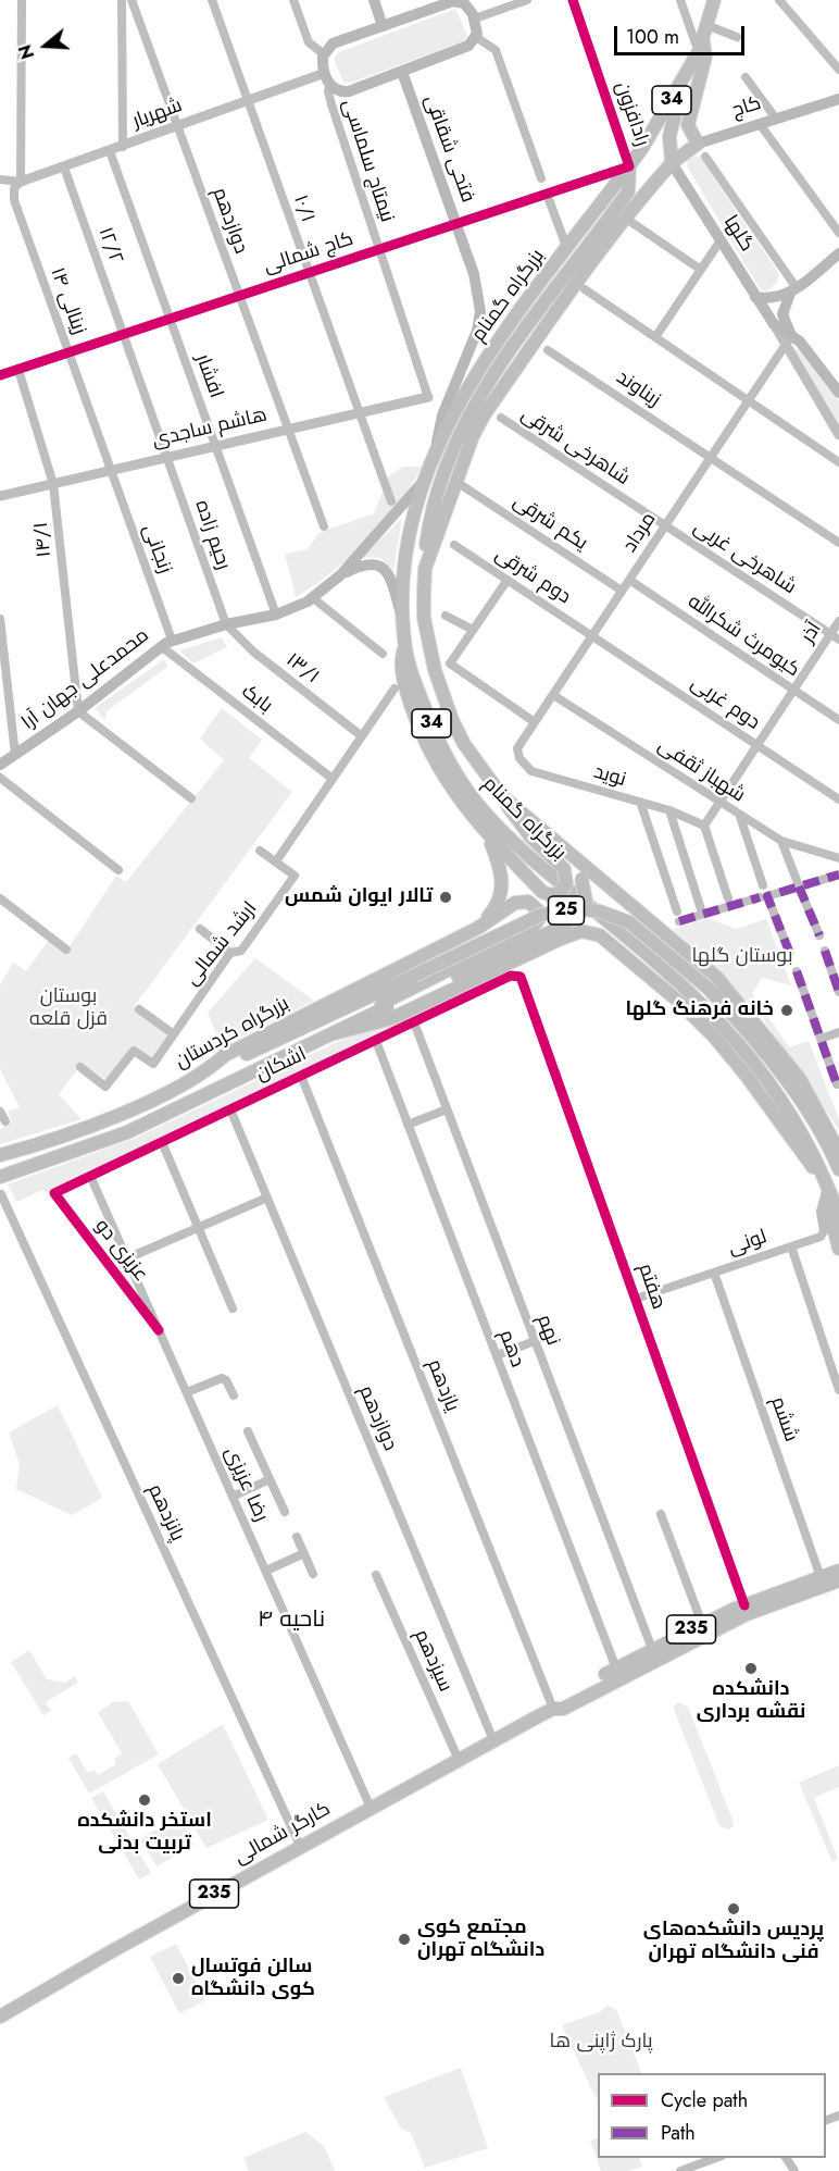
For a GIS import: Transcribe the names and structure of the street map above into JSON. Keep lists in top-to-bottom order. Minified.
{"streets":{"main road":["34","کاج","فتحی شقاقی","گلها","بزرگراه گمنام","محمدعلی جهان آرا","25","بزرگراه کردستان","235","کارگر شمالی"],"street":["شهریار","رادافزون","نیمتاج سلماسی","۱۰/۱","دوازدهم","۱۲/۲","کاج شمالی","زینالی ۱۴","افشار","زیناوند","هاشم ساجدی","شاهرخی شرقی","یکم شرقی","مرداد","رحیم زاده","۱۴/۱","زنجانی","شاهرخی غربی","دوم شرقی","آذر","کیومرث شکرالله","۱۳/۱","بابک","دوم غربی","شهباز ثقفی","نوید","ارشد شمالی","اشکان","لونی","عزیزی دو","هفتم","نهم","دهم","یازدهم","ششم","رضا عزیزی","پانزدهم","سیزدهم"]},"crossings":[["34","کاج"],["34","گلها"],["34","بزرگراه گمنام"],["کاج","گلها"],["کاج","بزرگراه گمنام"],["شهریار","نیمتاج سلماسی"],["شهریار","۱۰/۱"],["شهریار","دوازدهم"],["شهریار","۱۲/۲"],["شهریار","زینالی ۱۴"],["شهریار","افشار"],["رادافزون","کاج شمالی"],["رادافزون","بزرگراه گمنام"],["فتحی شقاقی","کاج شمالی"],["فتحی شقاقی","بزرگراه گمنام"],["نیمتاج سلماسی","کاج شمالی"],["نیمتاج سلماسی","هاشم ساجدی"],["۱۰/۱","کاج شمالی"],["۱۰/۱","هاشم ساجدی"],["دوازدهم","کاج شمالی"],["دوازدهم","هاشم ساجدی"],["دوازدهم","اشکان"],["دوازدهم","کارگر شمالی"],["گلها","بزرگراه گمنام"],["گلها","مرداد"],["۱۲/۲","کاج شمالی"],["۱۲/۲","هاشم ساجدی"],["۱۲/۲","رحیم زاده"],["کاج شمالی","بزرگراه گمنام"],["کاج شمالی","زینالی ۱۴"],["کاج شمالی","افشار"],["کاج شمالی","۱۴/۱"],["بزرگراه گمنام","25"],["بزرگراه گمنام","لونی"],["زینالی ۱۴","هاشم ساجدی"],["زینالی ۱۴","زنجانی"],["افشار","هاشم ساجدی"],["افشار","محمدعلی جهان آرا"],["زیناوند","مرداد"],["هاشم ساجدی","رحیم زاده"],["هاشم ساجدی","۱۴/۱"],["هاشم ساجدی","زنجانی"],["شاهرخی شرقی","مرداد"],["شاهرخی شرقی","شاهرخی غربی"],["یکم شرقی","مرداد"],["مرداد","شاهرخی غربی"],["مرداد","دوم شرقی"],["مرداد","کیومرث شکرالله"],["مرداد","دوم غربی"],["مرداد","شهباز ثقفی"],["مرداد","نوید"],["رحیم زاده","۱۳/۱"],["رحیم زاده","محمدعلی جهان آرا"],["۱۴/۱","محمدعلی جهان آرا"],["زنجانی","محمدعلی جهان آرا"],["زنجانی","بابک"],["شاهرخی غربی","آذر"],["دوم شرقی","دوم غربی"],["آذر","کیومرث شکرالله"],["آذر","دوم غربی"],["آذر","شهباز ثقفی"],["آذر","نوید"],["۱۳/۱","محمدعلی جهان آرا"],["محمدعلی جهان آرا","بابک"],["25","بزرگراه کردستان"],["اشکان","عزیزی دو"],["اشکان","هفتم"],["اشکان","نهم"],["اشکان","دهم"],["اشکان","یازدهم"],["اشکان","رضا عزیزی"],["لونی","هفتم"],["لونی","ششم"],["عزیزی دو","رضا عزیزی"],["هفتم","کارگر شمالی"],["نهم","کارگر شمالی"],["دهم","کارگر شمالی"],["یازدهم","کارگر شمالی"],["ششم","کارگر شمالی"],["رضا عزیزی","کارگر شمالی"],["پانزدهم","کارگر شمالی"],["سیزدهم","کارگر شمالی"]],"districts":["ناحیه ۴"],"parks":["بوستان گلها","بوستان قزل قلعه","پارک ژاپنی ها"],"places":["تالار ایوان شمس","خانه فرهنگ گلها","دانشکده نقشه برداری","استخر دانشکده تربیت بدنی","پردیس دانشکده‌های فنی دانشگاه تهران","مجتمع کوی دانشگاه تهران","سالن فوتسال کوی دانشگاه"],"legend":["Cycle path","Path"],"scale_bar":"100 m","north":"left"}
